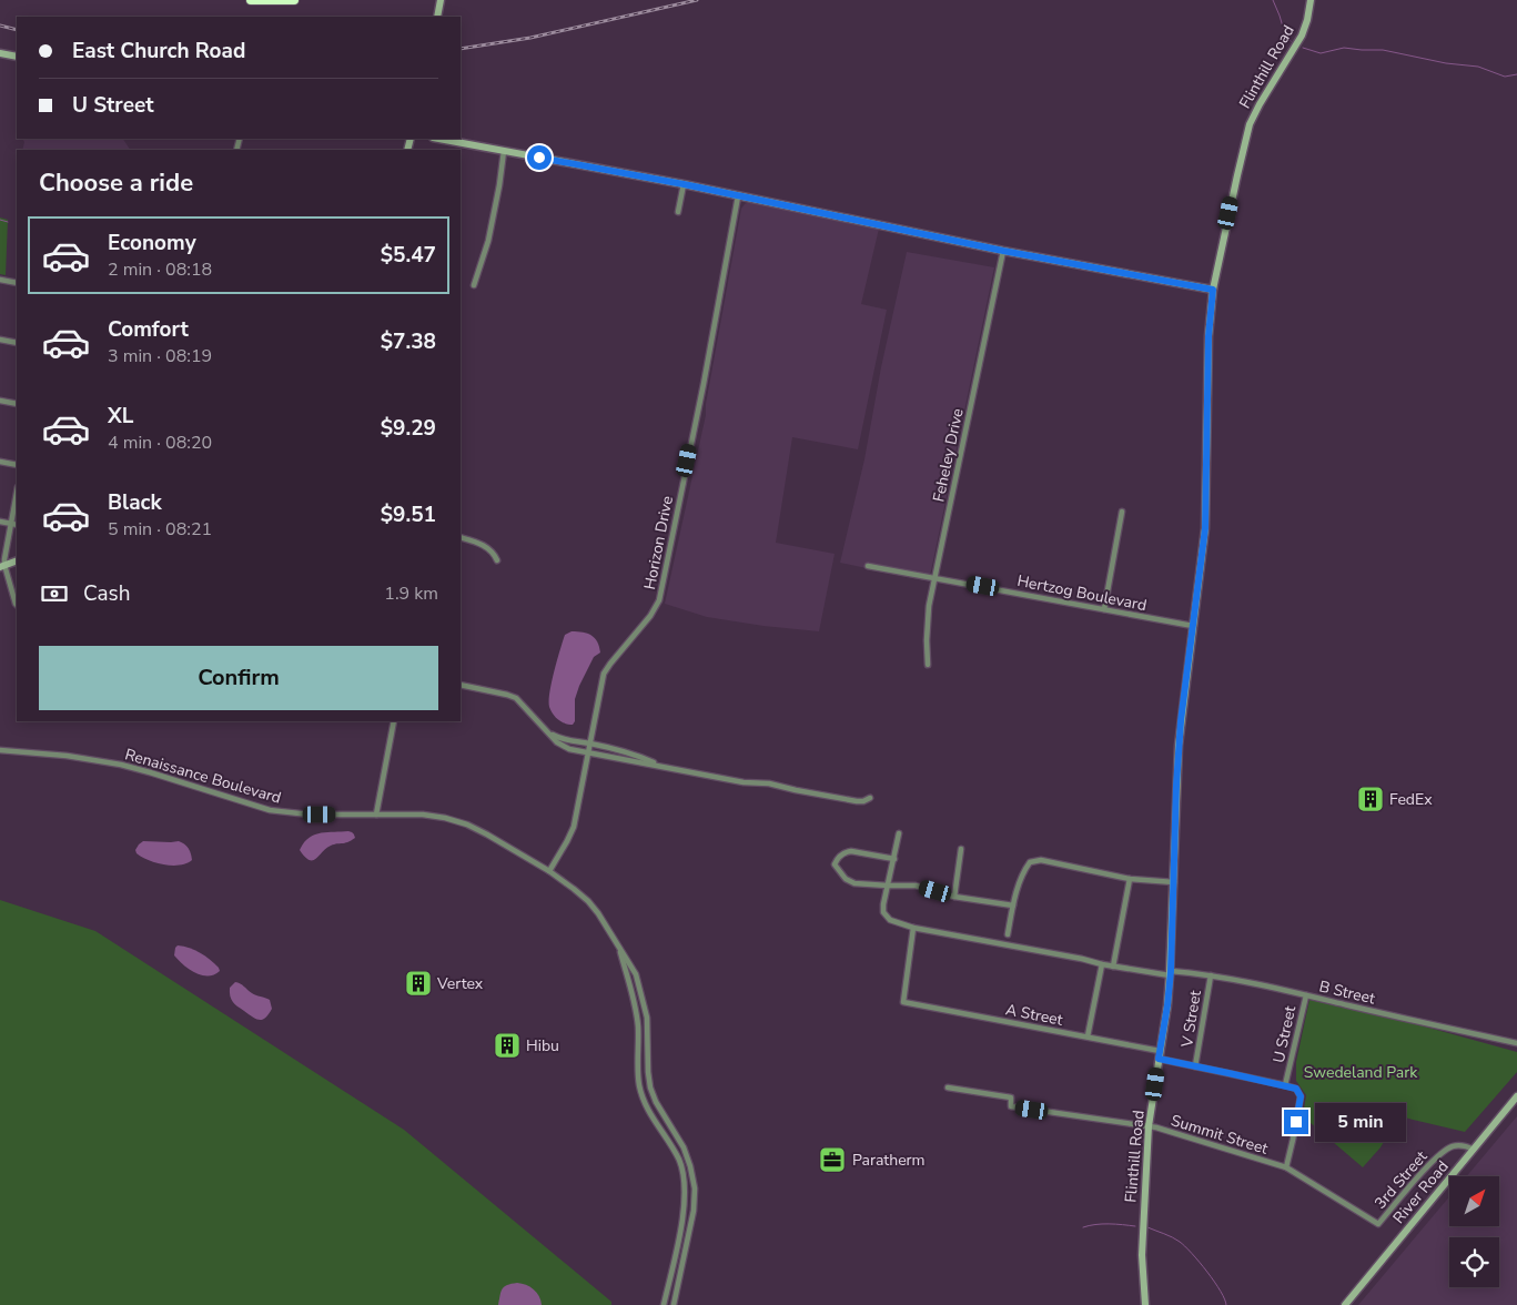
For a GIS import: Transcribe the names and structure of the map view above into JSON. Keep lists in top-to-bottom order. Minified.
{"streets":{"street":["Flinthill Road","Feheley Drive","Horizon Drive","Hertzog Boulevard","Renaissance Boulevard","B Street","A Street","V Street","U Street","Summit Street","3rd Street","River Road"]},"crossings":[["Flinthill Road","Hertzog Boulevard"],["Flinthill Road","B Street"],["Flinthill Road","A Street"],["Flinthill Road","Summit Street"],["Feheley Drive","Hertzog Boulevard"],["Horizon Drive","Renaissance Boulevard"],["B Street","A Street"],["B Street","V Street"],["B Street","U Street"],["A Street","V Street"],["A Street","U Street"],["U Street","Summit Street"],["Summit Street","3rd Street"],["3rd Street","River Road"]],"parks":["Swedeland Park"],"places":{"building":["FedEx","Vertex","Hibu"],"office":["Paratherm"]},"north":"top right","page":{"banner":["East Church Road","U Street"],"heading":"Choose a ride","list":[{"name":"Economy","note":"2 min · 08:18","value":"$5.47"},{"name":"Comfort","note":"3 min · 08:19","value":"$7.38"},{"name":"XL","note":"4 min · 08:20","value":"$9.29"},{"name":"Black","note":"5 min · 08:21","value":"$9.51"}],"pay":["Cash","1.9 km"],"buttons":"Confirm","bubble":"5 min"}}
